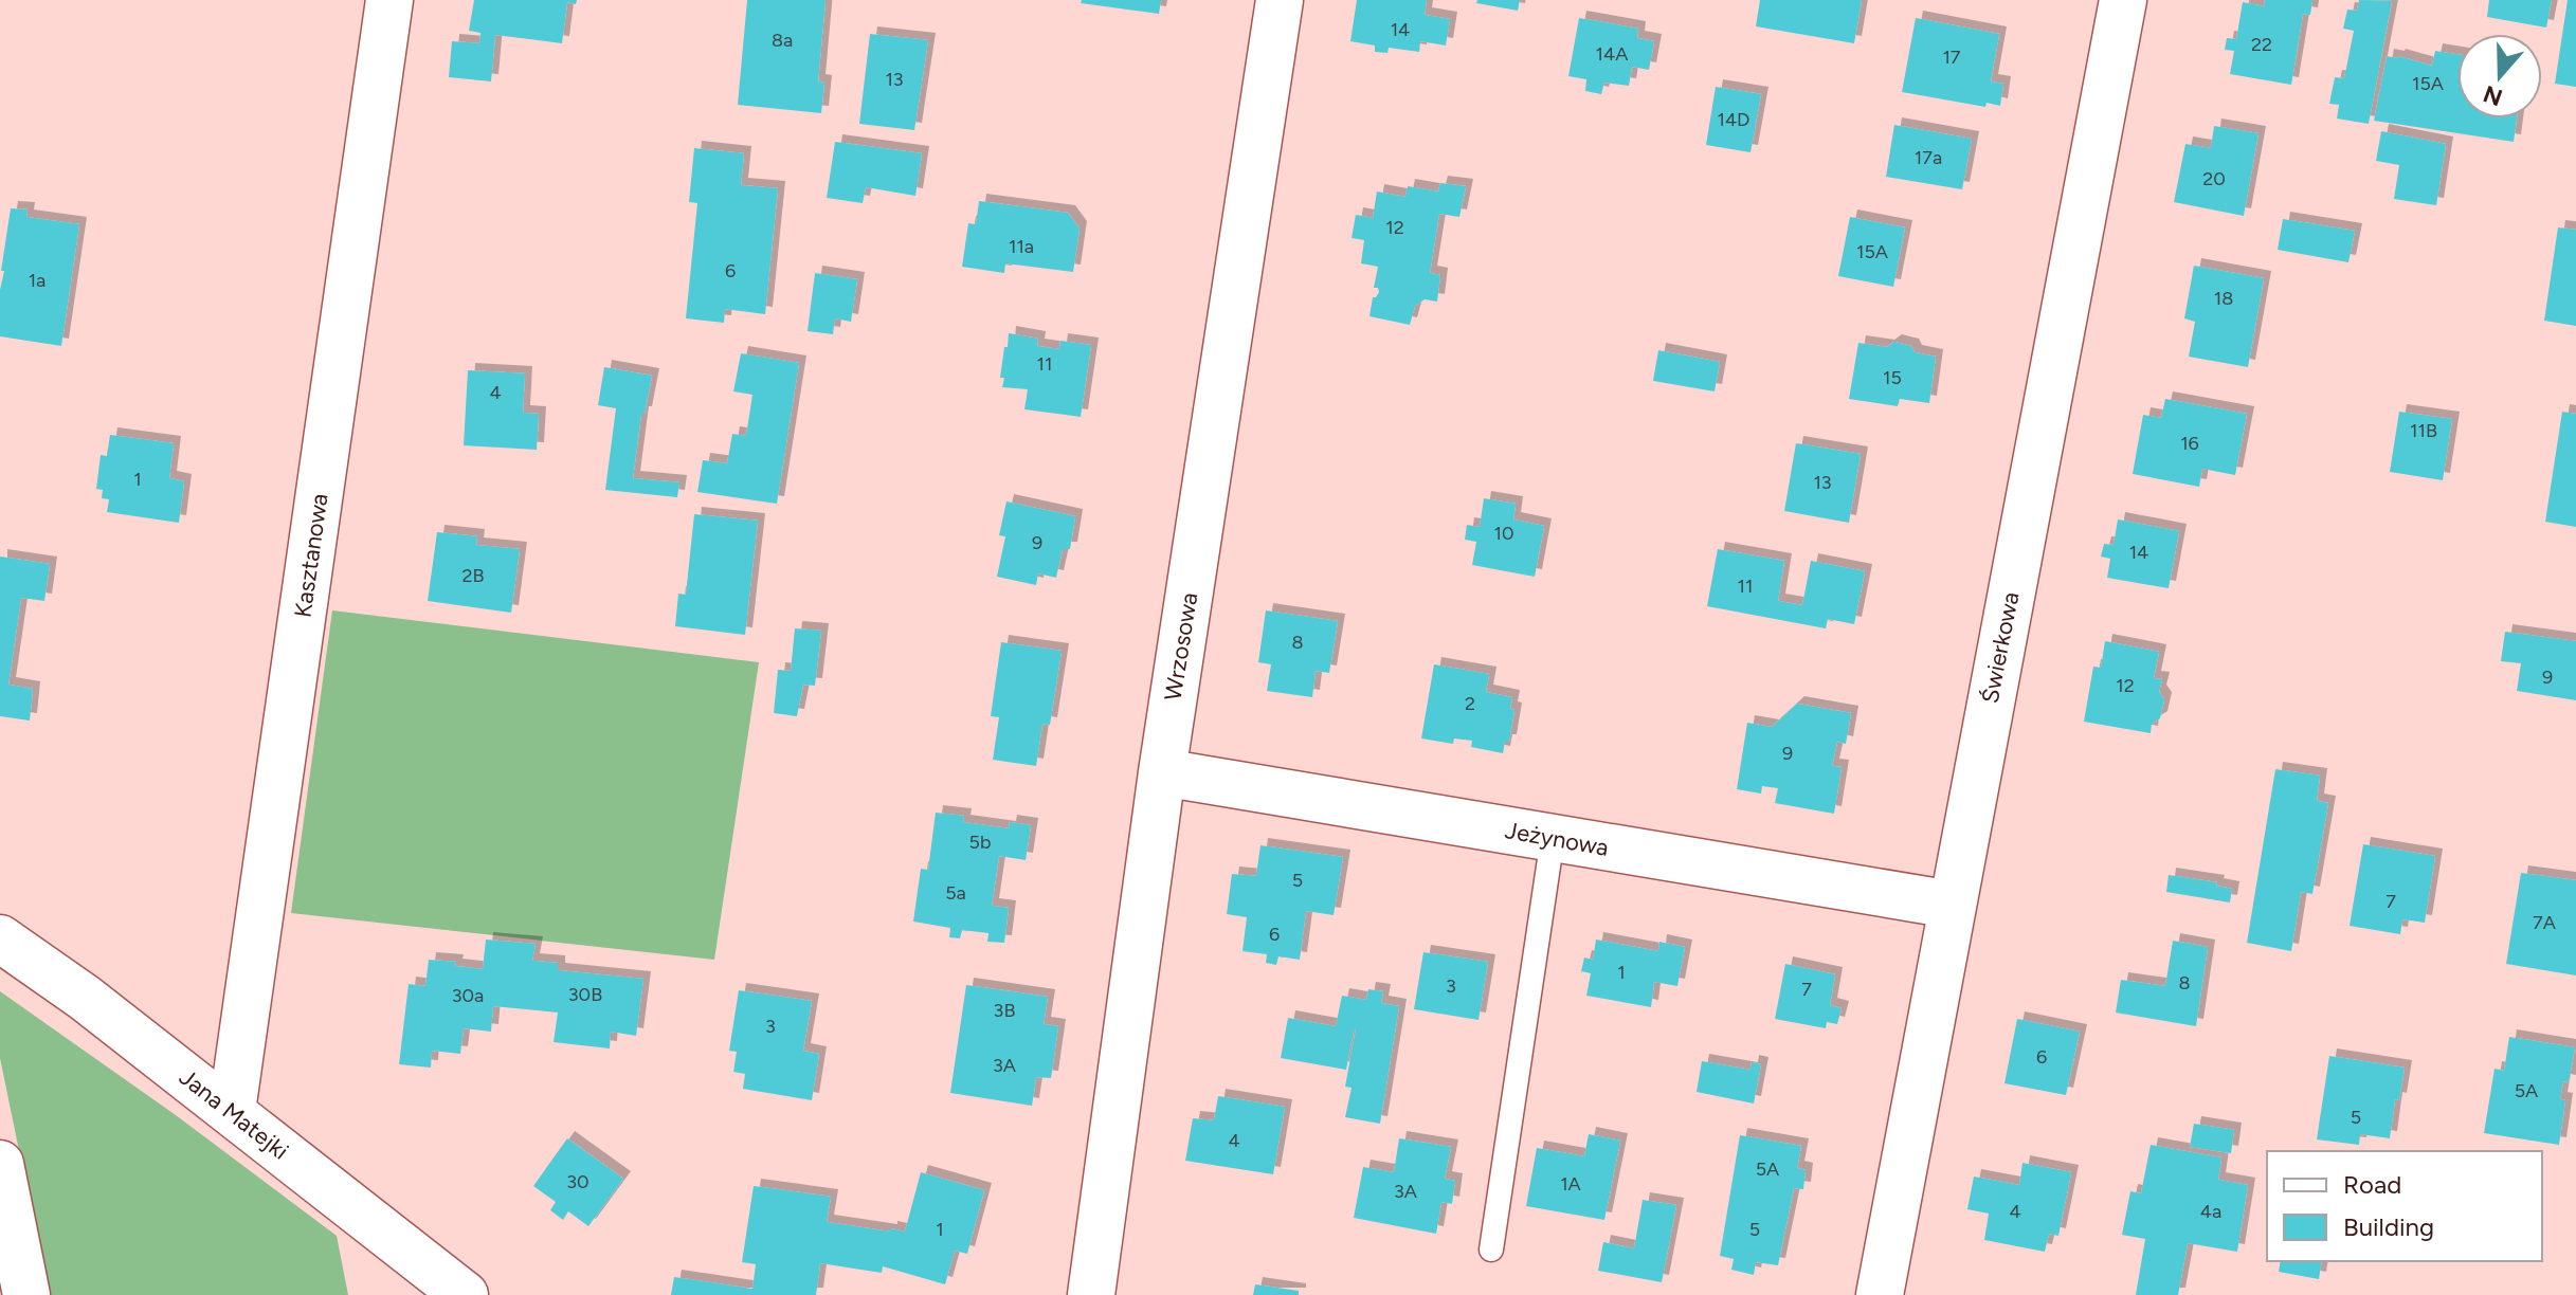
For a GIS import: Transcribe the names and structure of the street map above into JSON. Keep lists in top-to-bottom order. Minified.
{"streets":{"street":["Kasztanowa","Wrzosowa","Świerkowa","Jeżynowa","Jana Matejki"]},"crossings":[["Kasztanowa","Jana Matejki"],["Wrzosowa","Jeżynowa"],["Świerkowa","Jeżynowa"]],"house_numbers":["14","8a","22","14A","17","13","15A","14D","17a","20","12","11a","15A","6","1a","18","11","15","4","11B","16","1","13","10","9","14","2B","11","8","9","12","2","9","5b","5","5a","7","7A","6","1","8","3","7","30B","30a","3B","3","6","3A","5A","5","4","5A","30","1A","3A","4","4a","1","5"],"legend":["Road","Building"],"north":"bottom"}
